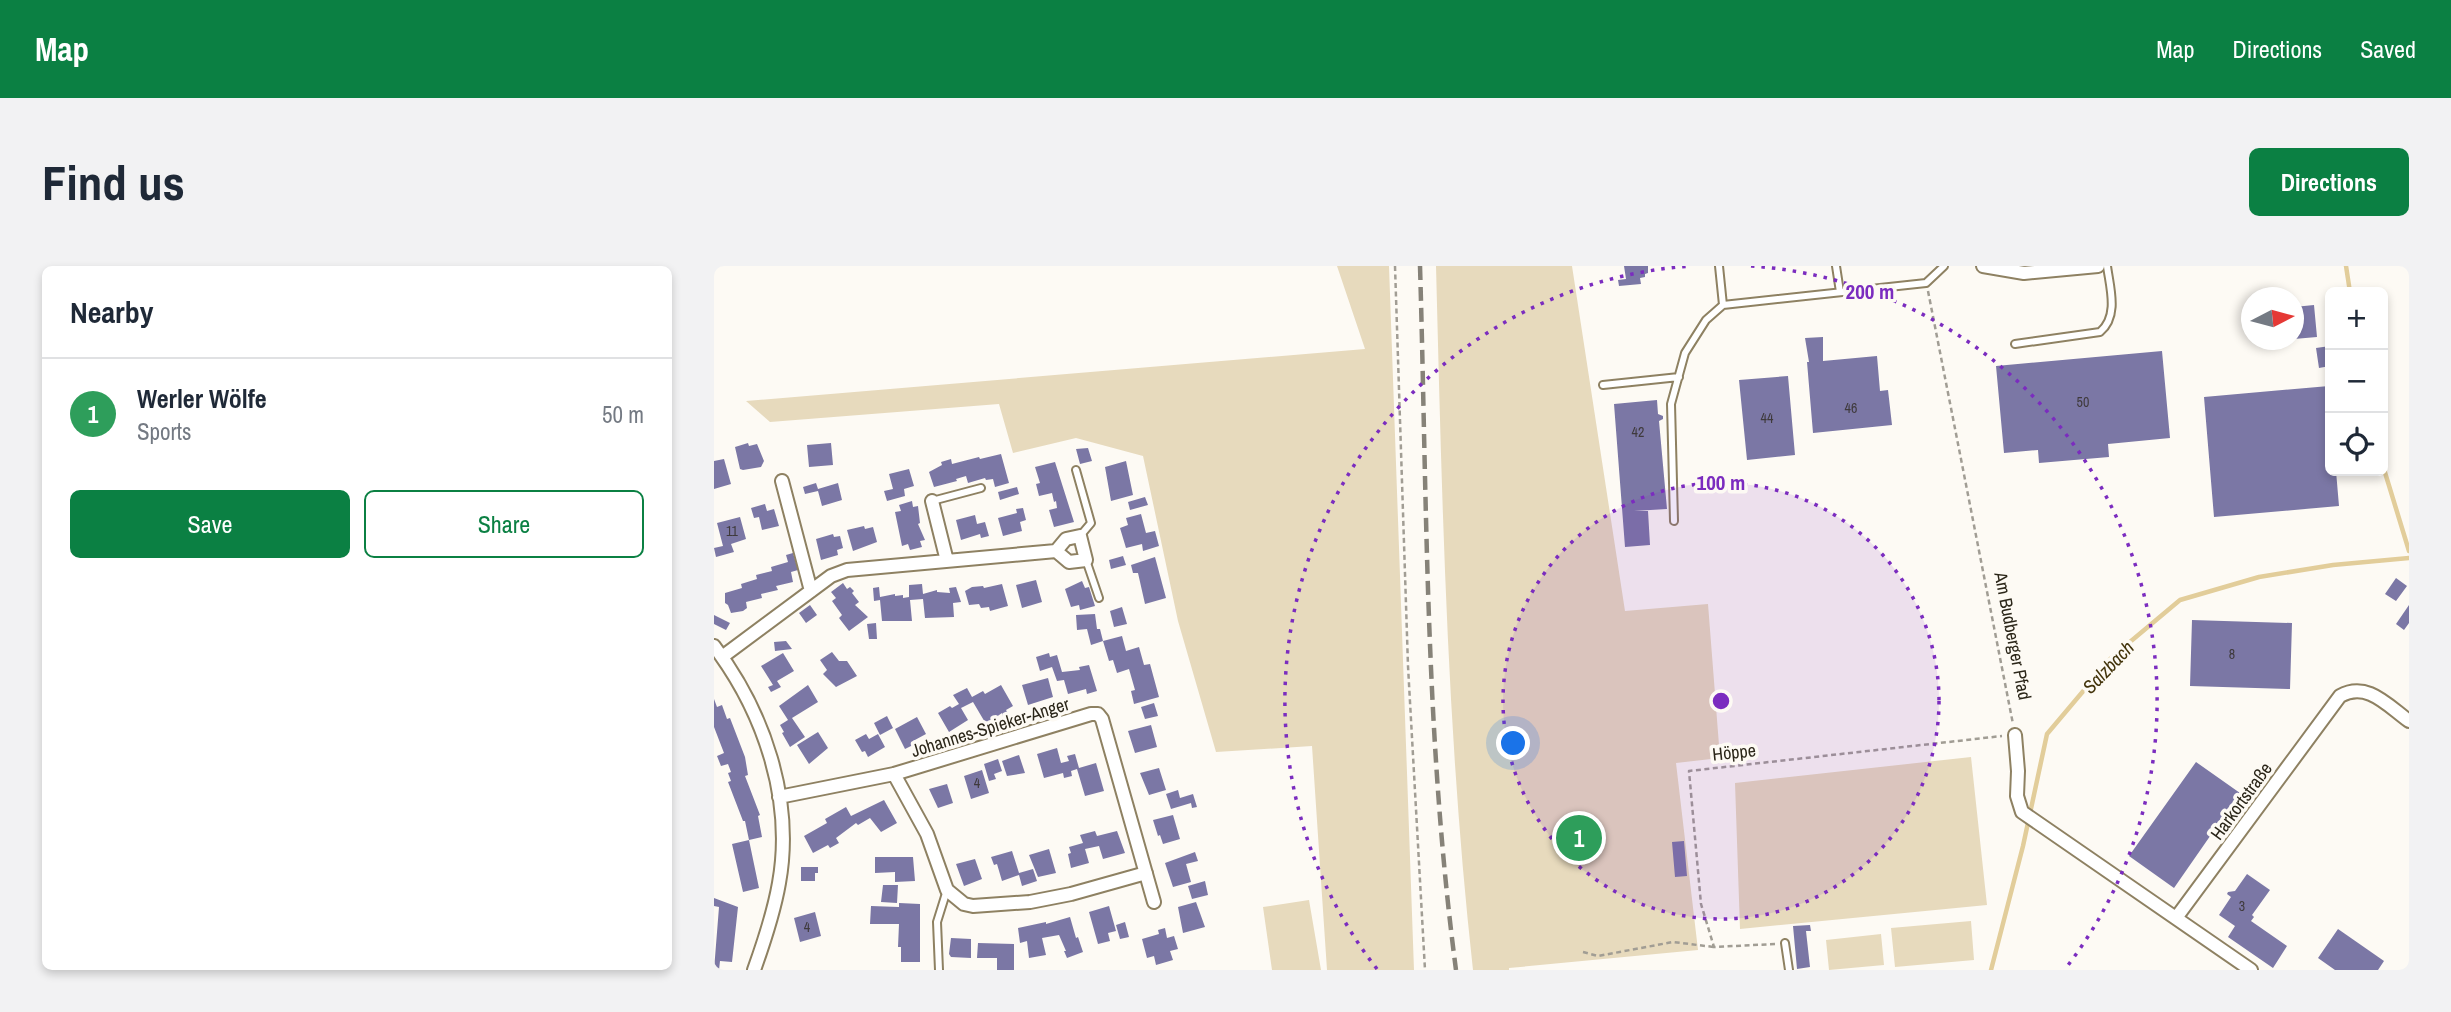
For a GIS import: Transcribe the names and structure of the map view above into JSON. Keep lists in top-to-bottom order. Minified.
{"streets":{"street":["Johannes-Spieker-Anger","Harkortstraße"],"path":["Am Budberger Pfad","Höppe"]},"crossings":[["Am Budberger Pfad","Höppe"]],"water":["Salzbach"],"house_numbers":["50","46","44","42","11","8","4","3","4"],"north":"right","page":{"header":"Map","nav":["Map","Directions","Saved"],"buttons":["Directions",["Save","Share"]],"title":"Find us","heading":"Nearby","map_buttons":["+","−"],"list":[{"mark":"1","name":"Werler Wölfe","note":"Sports","value":"50 m"}],"pins":"1"},"rings":["200 m","100 m"]}
